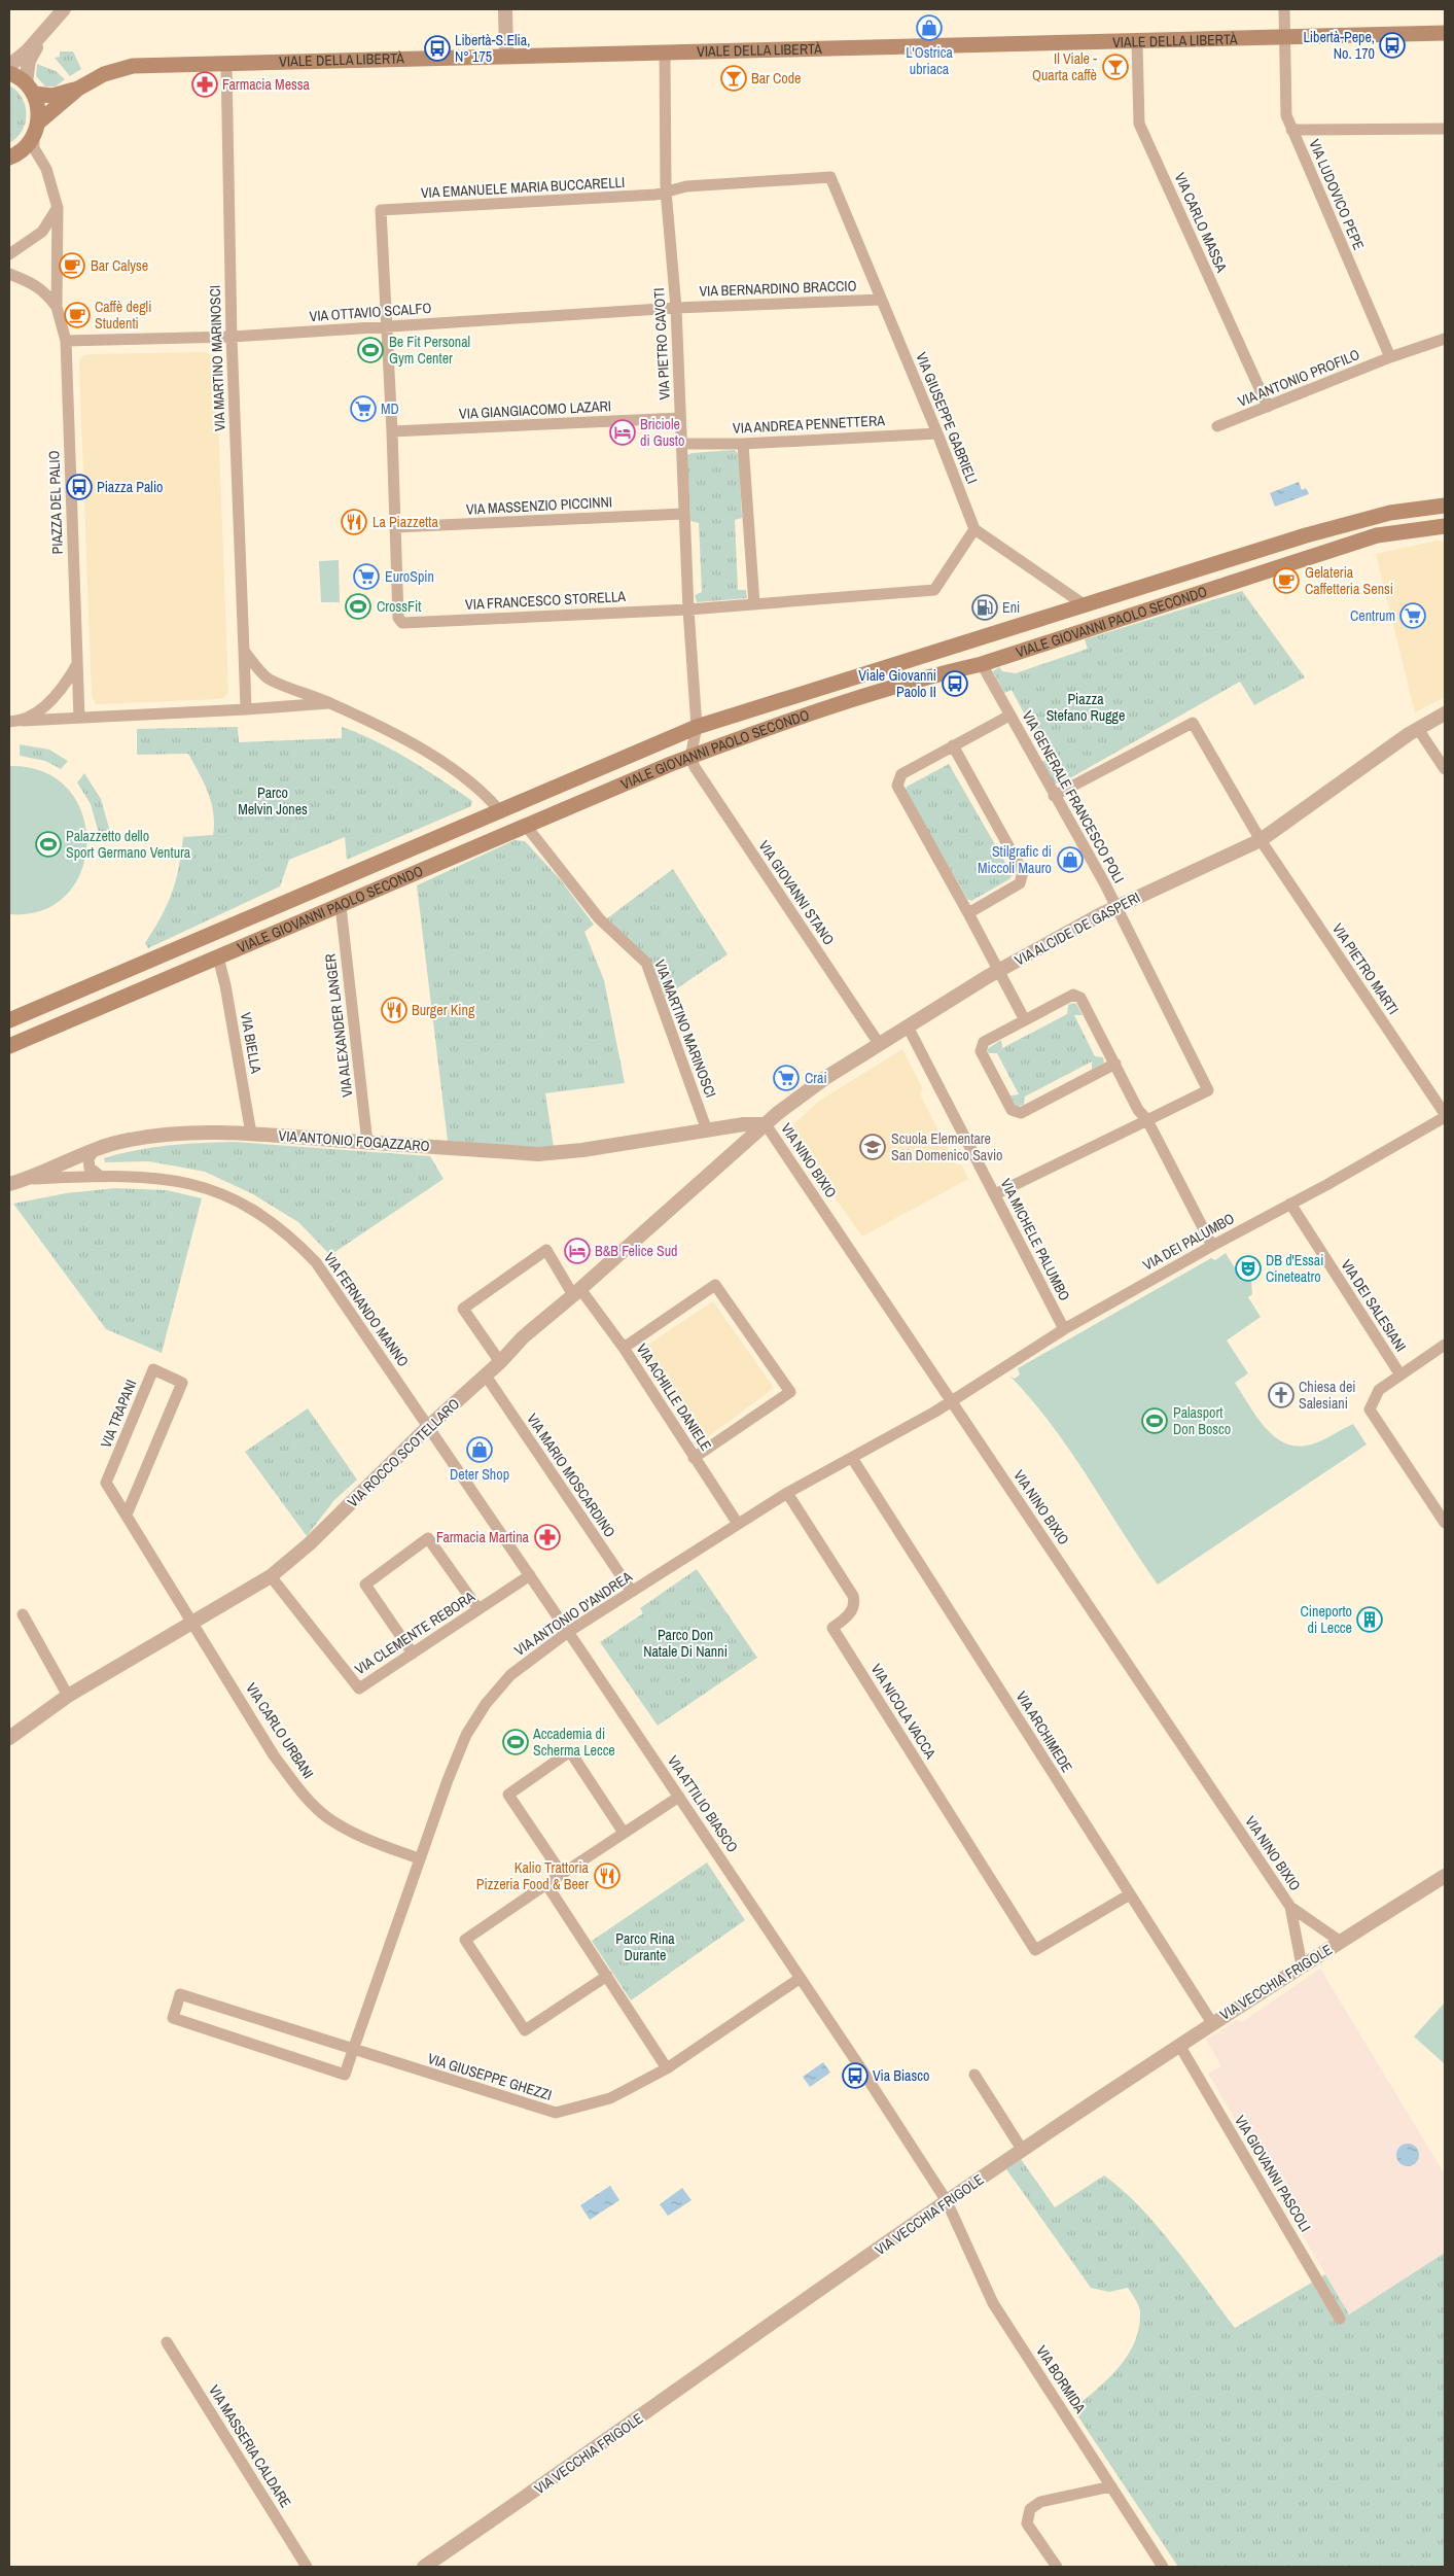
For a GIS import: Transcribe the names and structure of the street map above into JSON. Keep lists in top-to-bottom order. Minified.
{"streets":{"main road":["VIALE DELLA LIBERTÀ","VIALE GIOVANNI PAOLO SECONDO"],"street":["VIA EMANUELE MARIA BUCCARELLI","VIA LUDOVICO PEPE","VIA CARLO MASSA","VIA BERNARDINO BRACCIO","VIA OTTAVIO SCALFO","VIA PIETRO CAVOTI","VIA MARTINO MARINOSCI","VIA ANTONIO PROFILO","VIA GIANGIACOMO LAZARI","VIA GIUSEPPE GABRIELI","VIA ANDREA PENNETTERA","PIAZZA DEL PALIO","VIA MASSENZIO PICCINNI","VIA FRANCESCO STORELLA","VIA GENERALE FRANCESCO POLI","VIA GIOVANNI STANO","VIA ALCIDE DE GASPERI","VIA PIETRO MARTI","VIA ALEXANDER LANGER","VIA BIELLA","VIA ANTONIO FOGAZZARO","VIA NINO BIXIO","VIA MICHELE PALUMBO","VIA DEI PALUMBO","VIA DEI SALESIANI","VIA FERNANDO MANNO","VIA ACHILLE DANIELE","VIA TRAPANI","VIA ROCCO SCOTELLARO","VIA MARIO MOSCARDINO","VIA ANTONIO D'ANDREA","VIA CLEMENTE REBORA","VIA NICOLA VACCA","VIA CARLO URBANI","VIA ARCHIMEDE","VIA ATTILIO BIASCO","VIA VECCHIA FRIGOLE","VIA GIUSEPPE GHEZZI","VIA GIOVANNI PASCOLI","VIA BORMIDA","VIA MASSERIA CALDARE"]},"crossings":[["VIALE DELLA LIBERTÀ","VIA LUDOVICO PEPE"],["VIALE DELLA LIBERTÀ","VIA CARLO MASSA"],["VIALE DELLA LIBERTÀ","VIA PIETRO CAVOTI"],["VIALE DELLA LIBERTÀ","VIA MARTINO MARINOSCI"],["VIA EMANUELE MARIA BUCCARELLI","VIA OTTAVIO SCALFO"],["VIA EMANUELE MARIA BUCCARELLI","VIA PIETRO CAVOTI"],["VIA EMANUELE MARIA BUCCARELLI","VIA GIUSEPPE GABRIELI"],["VIA LUDOVICO PEPE","VIA ANTONIO PROFILO"],["VIA CARLO MASSA","VIA ANTONIO PROFILO"],["VIA BERNARDINO BRACCIO","VIA OTTAVIO SCALFO"],["VIA BERNARDINO BRACCIO","VIA PIETRO CAVOTI"],["VIA BERNARDINO BRACCIO","VIA GIUSEPPE GABRIELI"],["VIA OTTAVIO SCALFO","VIA PIETRO CAVOTI"],["VIA OTTAVIO SCALFO","VIA MARTINO MARINOSCI"],["VIA OTTAVIO SCALFO","PIAZZA DEL PALIO"],["VIA PIETRO CAVOTI","VIA GIANGIACOMO LAZARI"],["VIA PIETRO CAVOTI","VIA GIUSEPPE GABRIELI"],["VIA PIETRO CAVOTI","VIA ANDREA PENNETTERA"],["VIA PIETRO CAVOTI","VIA MASSENZIO PICCINNI"],["VIA PIETRO CAVOTI","VIA FRANCESCO STORELLA"],["VIA PIETRO CAVOTI","VIALE GIOVANNI PAOLO SECONDO"],["VIA PIETRO CAVOTI","VIA GIOVANNI STANO"],["VIA MARTINO MARINOSCI","VIALE GIOVANNI PAOLO SECONDO"],["VIA MARTINO MARINOSCI","VIA ANTONIO FOGAZZARO"],["VIA GIUSEPPE GABRIELI","VIA ANDREA PENNETTERA"],["VIA MASSENZIO PICCINNI","VIA FRANCESCO STORELLA"],["VIALE GIOVANNI PAOLO SECONDO","VIA GENERALE FRANCESCO POLI"],["VIALE GIOVANNI PAOLO SECONDO","VIA GIOVANNI STANO"],["VIALE GIOVANNI PAOLO SECONDO","VIA ALEXANDER LANGER"],["VIALE GIOVANNI PAOLO SECONDO","VIA BIELLA"],["VIA GENERALE FRANCESCO POLI","VIA ALCIDE DE GASPERI"],["VIA GENERALE FRANCESCO POLI","VIA PIETRO MARTI"],["VIA GIOVANNI STANO","VIA ALCIDE DE GASPERI"],["VIA ALCIDE DE GASPERI","VIA PIETRO MARTI"],["VIA ALCIDE DE GASPERI","VIA NINO BIXIO"],["VIA ALCIDE DE GASPERI","VIA MICHELE PALUMBO"],["VIA ALCIDE DE GASPERI","VIA ROCCO SCOTELLARO"],["VIA PIETRO MARTI","VIA DEI PALUMBO"],["VIA ALEXANDER LANGER","VIA ANTONIO FOGAZZARO"],["VIA BIELLA","VIA ANTONIO FOGAZZARO"],["VIA ANTONIO FOGAZZARO","VIA FERNANDO MANNO"],["VIA NINO BIXIO","VIA DEI PALUMBO"],["VIA NINO BIXIO","VIA ROCCO SCOTELLARO"],["VIA NINO BIXIO","VIA ANTONIO D'ANDREA"],["VIA NINO BIXIO","VIA VECCHIA FRIGOLE"],["VIA MICHELE PALUMBO","VIA DEI PALUMBO"],["VIA DEI PALUMBO","VIA DEI SALESIANI"],["VIA DEI PALUMBO","VIA ANTONIO D'ANDREA"],["VIA FERNANDO MANNO","VIA ROCCO SCOTELLARO"],["VIA FERNANDO MANNO","VIA ATTILIO BIASCO"],["VIA ACHILLE DANIELE","VIA ROCCO SCOTELLARO"],["VIA ACHILLE DANIELE","VIA ANTONIO D'ANDREA"],["VIA TRAPANI","VIA ROCCO SCOTELLARO"],["VIA TRAPANI","VIA CARLO URBANI"],["VIA ROCCO SCOTELLARO","VIA MARIO MOSCARDINO"],["VIA ROCCO SCOTELLARO","VIA CLEMENTE REBORA"],["VIA ROCCO SCOTELLARO","VIA CARLO URBANI"],["VIA ROCCO SCOTELLARO","VIA ATTILIO BIASCO"],["VIA MARIO MOSCARDINO","VIA ANTONIO D'ANDREA"],["VIA ANTONIO D'ANDREA","VIA NICOLA VACCA"],["VIA ANTONIO D'ANDREA","VIA CARLO URBANI"],["VIA ANTONIO D'ANDREA","VIA ARCHIMEDE"],["VIA ANTONIO D'ANDREA","VIA ATTILIO BIASCO"],["VIA ANTONIO D'ANDREA","VIA GIUSEPPE GHEZZI"],["VIA CLEMENTE REBORA","VIA ATTILIO BIASCO"],["VIA NICOLA VACCA","VIA ARCHIMEDE"],["VIA ARCHIMEDE","VIA VECCHIA FRIGOLE"],["VIA ATTILIO BIASCO","VIA VECCHIA FRIGOLE"],["VIA ATTILIO BIASCO","VIA GIUSEPPE GHEZZI"],["VIA ATTILIO BIASCO","VIA BORMIDA"],["VIA VECCHIA FRIGOLE","VIA GIOVANNI PASCOLI"],["VIA VECCHIA FRIGOLE","VIA BORMIDA"]],"parks":["Piazza Stefano Rugge","Parco Melvin Jones","Parco Don Natale Di Nanni","Parco Rina Durante"],"places":{"shop":["L'Ostrica ubriaca","Stilgrafic di Miccoli Mauro","Deter Shop"],"bus stop":["Libertà-Pepe, No. 170","Libertà-S.Elia, N° 175","Piazza Palio","Viale Giovanni Paolo II","Via Biasco"],"bar":["Il Viale - Quarta caffè","Bar Code"],"pharmacy":["Farmacia Messa","Farmacia Martina"],"cafe":["Bar Calyse","Caffè degli Studenti","Gelateria Caffetteria Sensi"],"sports":["Be Fit Personal Gym Center","CrossFit","Palazzetto dello Sport Germano Ventura","Palasport Don Bosco","Accademia di Scherma Lecce"],"supermarket":["MD","EuroSpin","Centrum","Crai"],"hotel":["Briciole di Gusto","B&B Felice Sud"],"restaurant":["La Piazzetta","Burger King","Kalio Trattoria Pizzeria Food & Beer"],"fuel station":["Eni"],"school or university":["Scuola Elementare San Domenico Savio"],"theatre":["DB d'Essai Cineteatro"],"church":["Chiesa dei Salesiani"],"building":["Cineporto di Lecce"]}}
